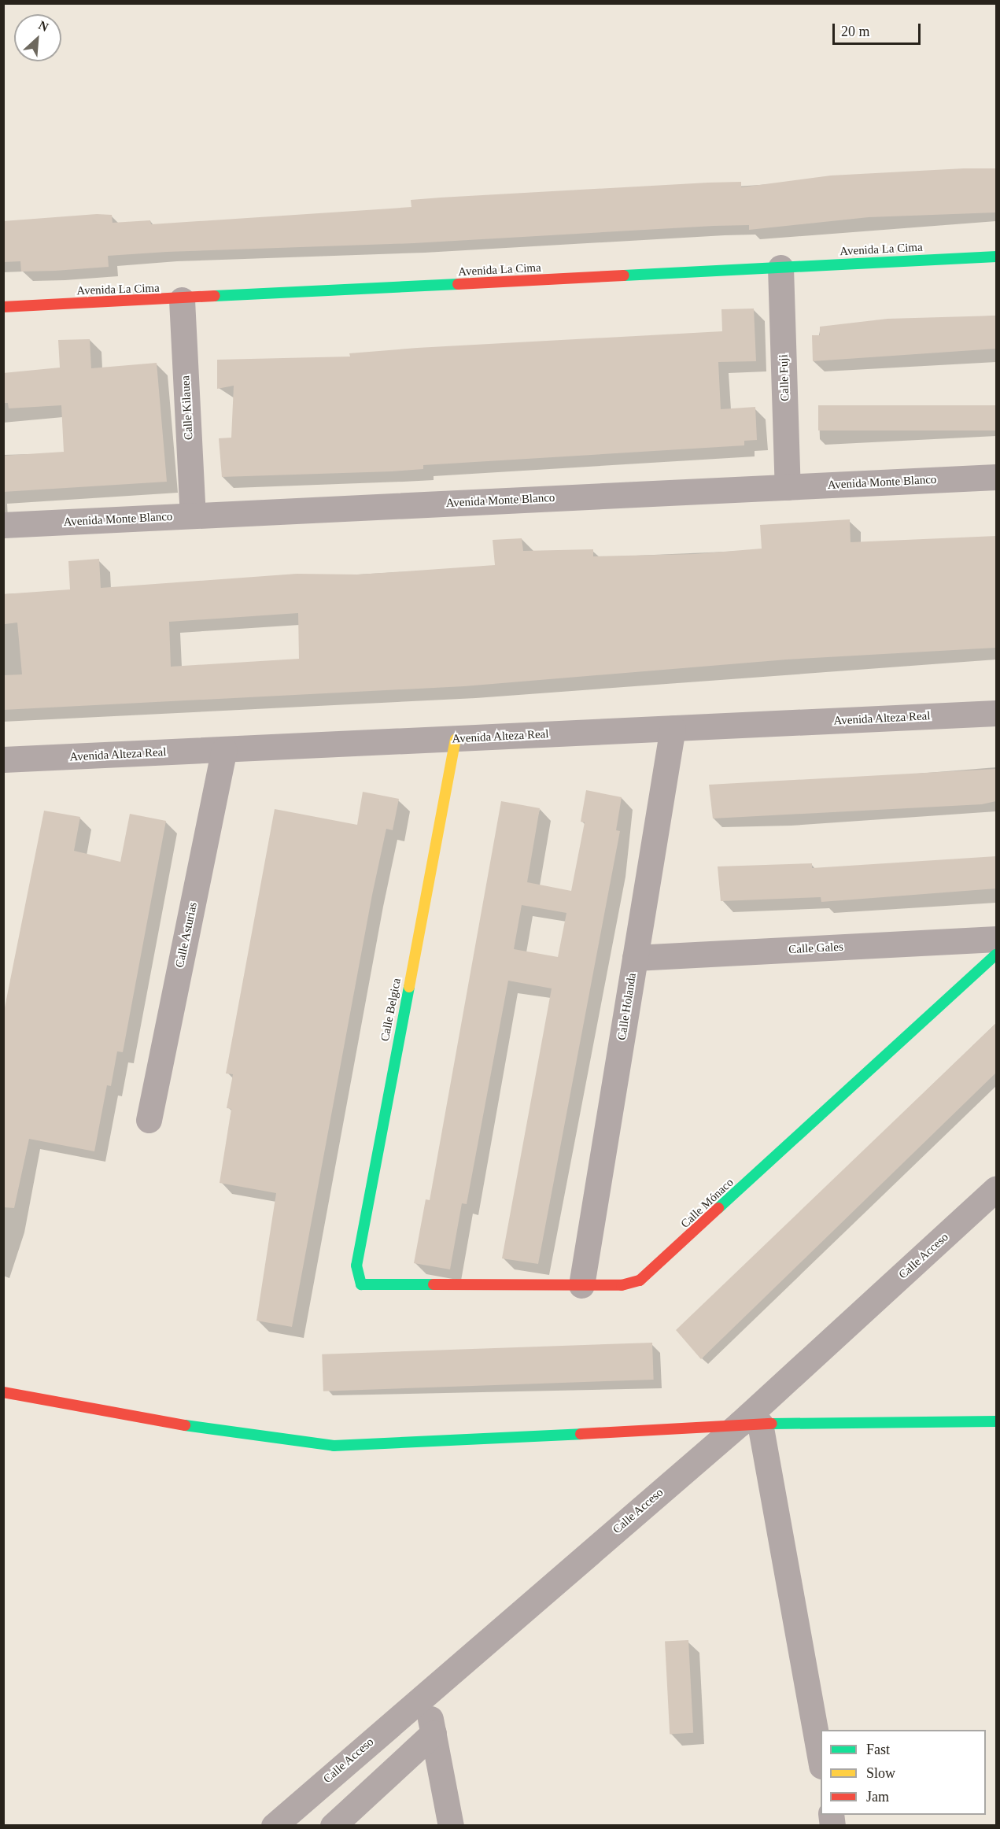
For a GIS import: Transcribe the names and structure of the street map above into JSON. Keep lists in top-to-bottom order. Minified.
{"streets":{"street":["Avenida La Cima","Calle Fuji","Calle Kilauea","Avenida Monte Blanco","Avenida Alteza Real","Calle Asturias","Calle Gales","Calle Holanda","Calle Belgica","Calle Mónaco","Calle Acceso"]},"crossings":[["Avenida La Cima","Calle Fuji"],["Avenida La Cima","Calle Kilauea"],["Calle Fuji","Avenida Monte Blanco"],["Calle Kilauea","Avenida Monte Blanco"],["Avenida Alteza Real","Calle Asturias"],["Avenida Alteza Real","Calle Holanda"],["Avenida Alteza Real","Calle Belgica"],["Calle Gales","Calle Holanda"],["Calle Holanda","Calle Mónaco"],["Calle Belgica","Calle Mónaco"]],"legend":["Fast","Slow","Jam"],"scale_bar":"20 m","north":"top right"}
